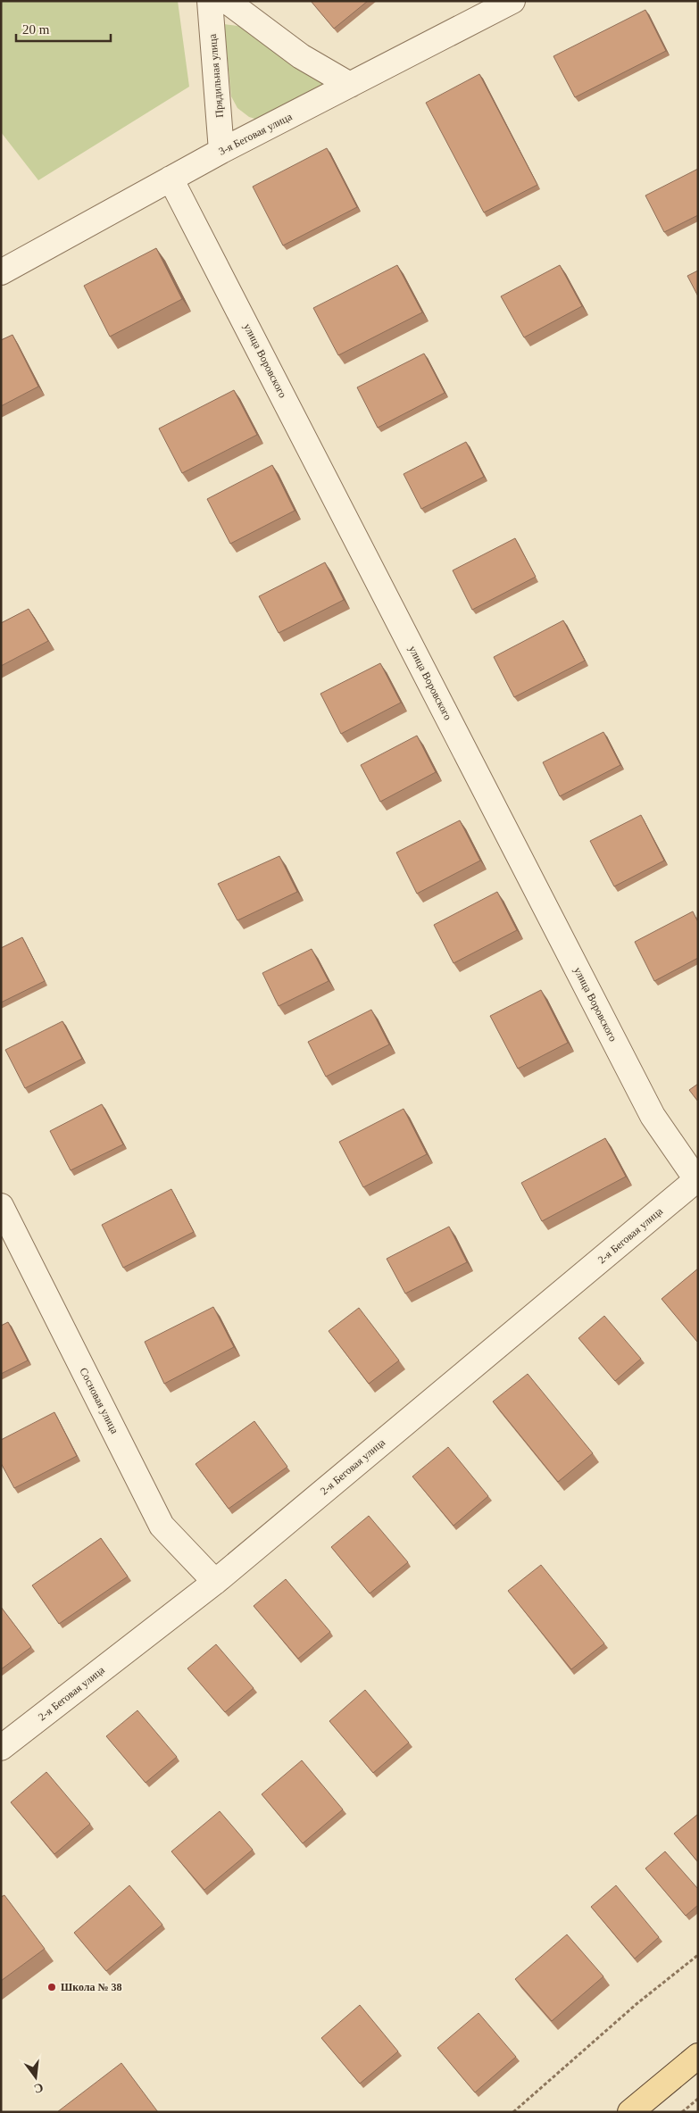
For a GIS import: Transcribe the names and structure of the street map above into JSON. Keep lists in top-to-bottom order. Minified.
{"streets":{"street":["Прядильная улица","3-я Беговая улица","улица Воровского","2-я Беговая улица","Сосновая улица"]},"crossings":[["Прядильная улица","3-я Беговая улица"],["3-я Беговая улица","улица Воровского"],["улица Воровского","2-я Беговая улица"],["2-я Беговая улица","Сосновая улица"]],"places":["Школа № 38"],"scale_bar":"20 m","north":"bottom"}
